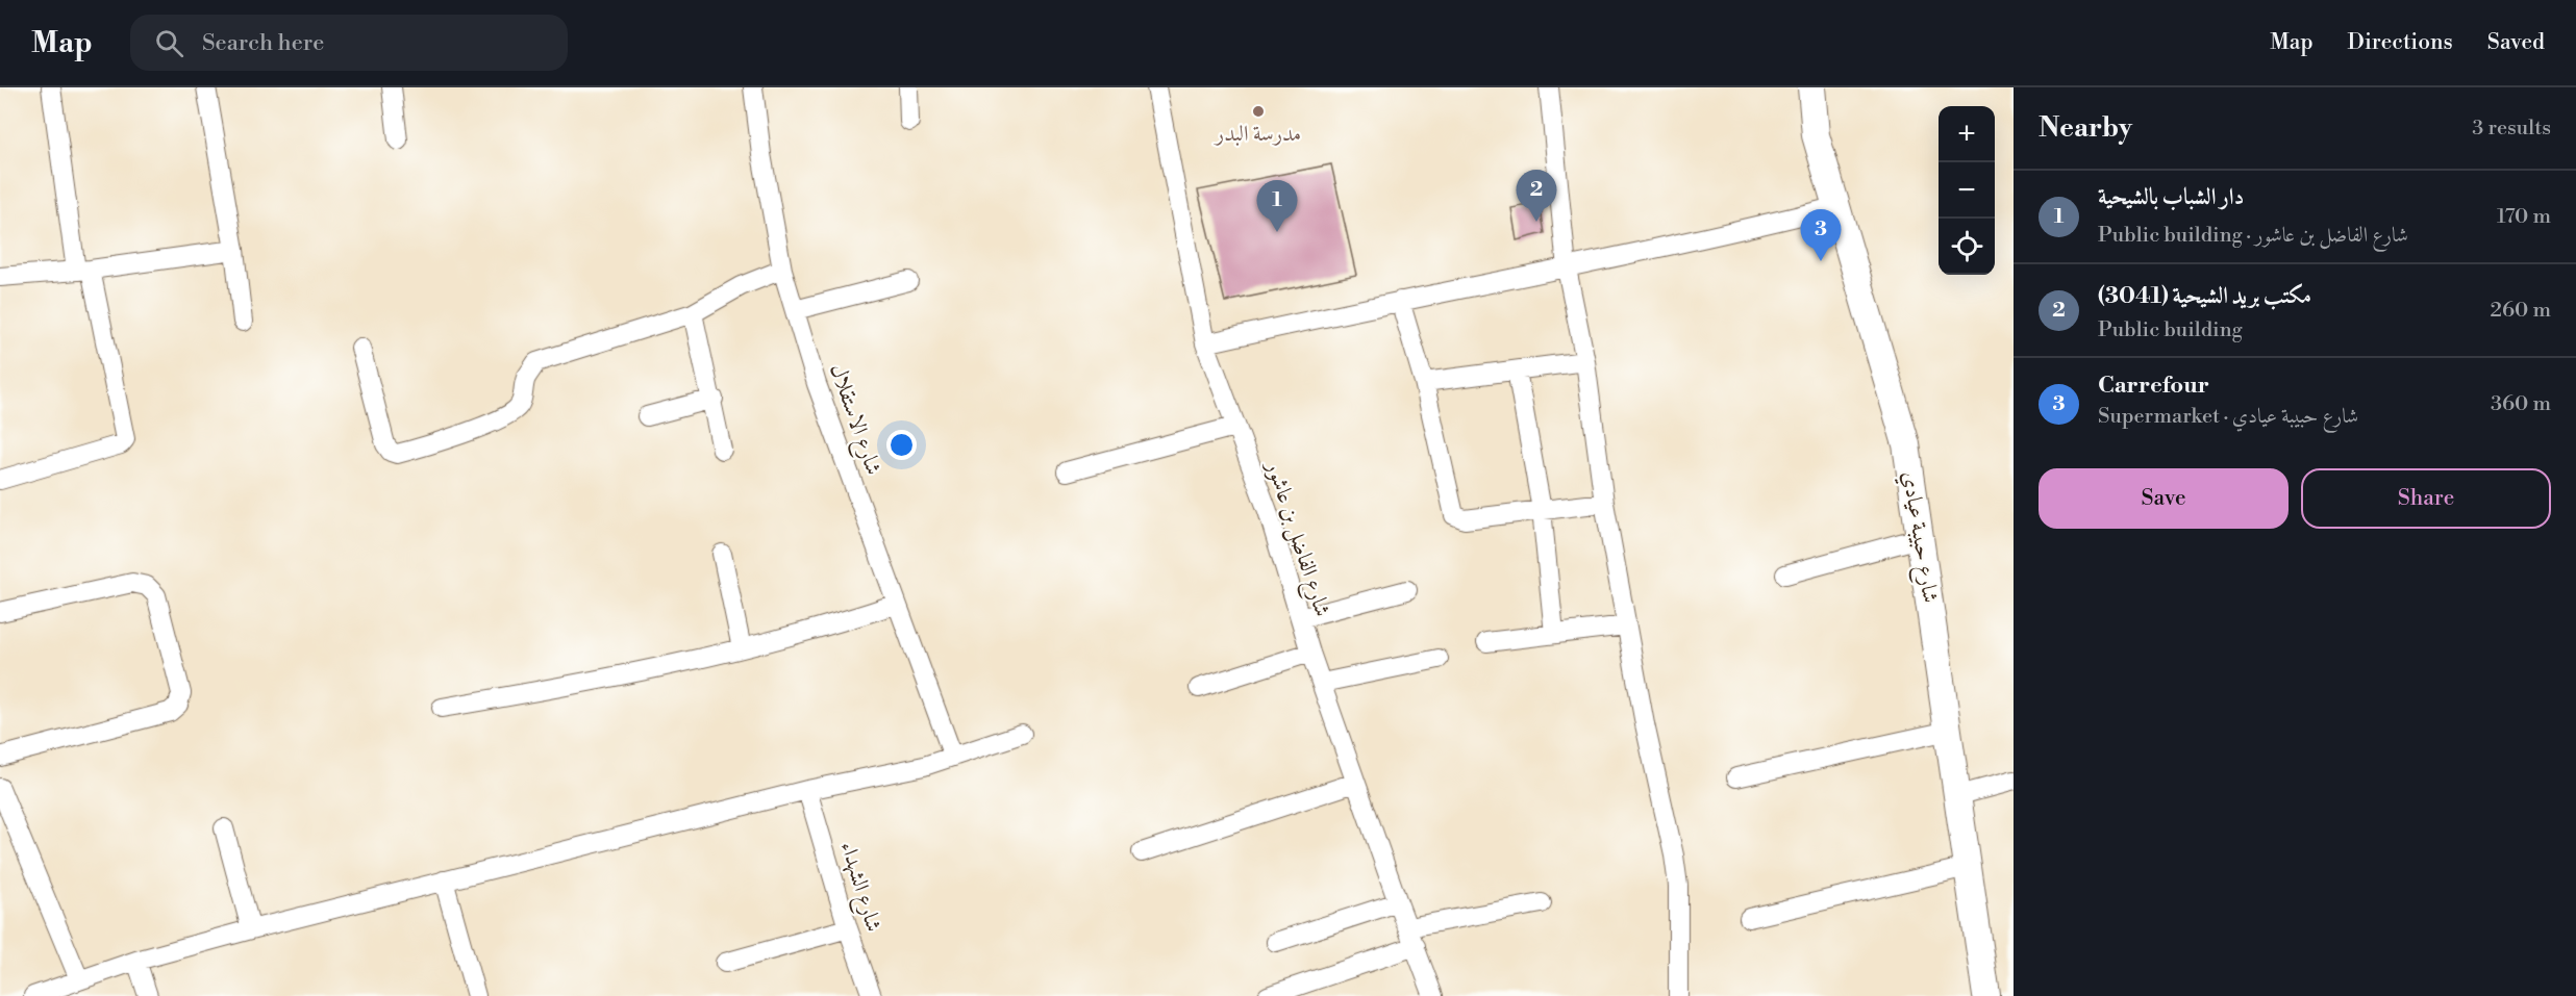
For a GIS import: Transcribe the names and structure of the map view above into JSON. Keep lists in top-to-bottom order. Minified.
{"streets":{"street":["شارع الاستقلال","شارع حبيبة عيادي","شارع الفاضل بن عاشور","شارع الشهداء"]},"places":["مدرسة البدر"],"page":{"header":"Map","search":"Search here","nav":["Map","Directions","Saved"],"heading":["Nearby","3 results"],"map_buttons":["+","−"],"list":[{"mark":"1","name":"دار الشباب بالشيحية","note":"Public building · شارع الفاضل بن عاشور","value":"170 m"},{"mark":"2","name":"مكتب بريد الشيحية (3041)","note":"Public building","value":"260 m"},{"mark":"3","name":"Carrefour","note":"Supermarket · شارع حبيبة عيادي","value":"360 m"}],"pins":["2","1","3"],"buttons":["Save","Share"]}}
